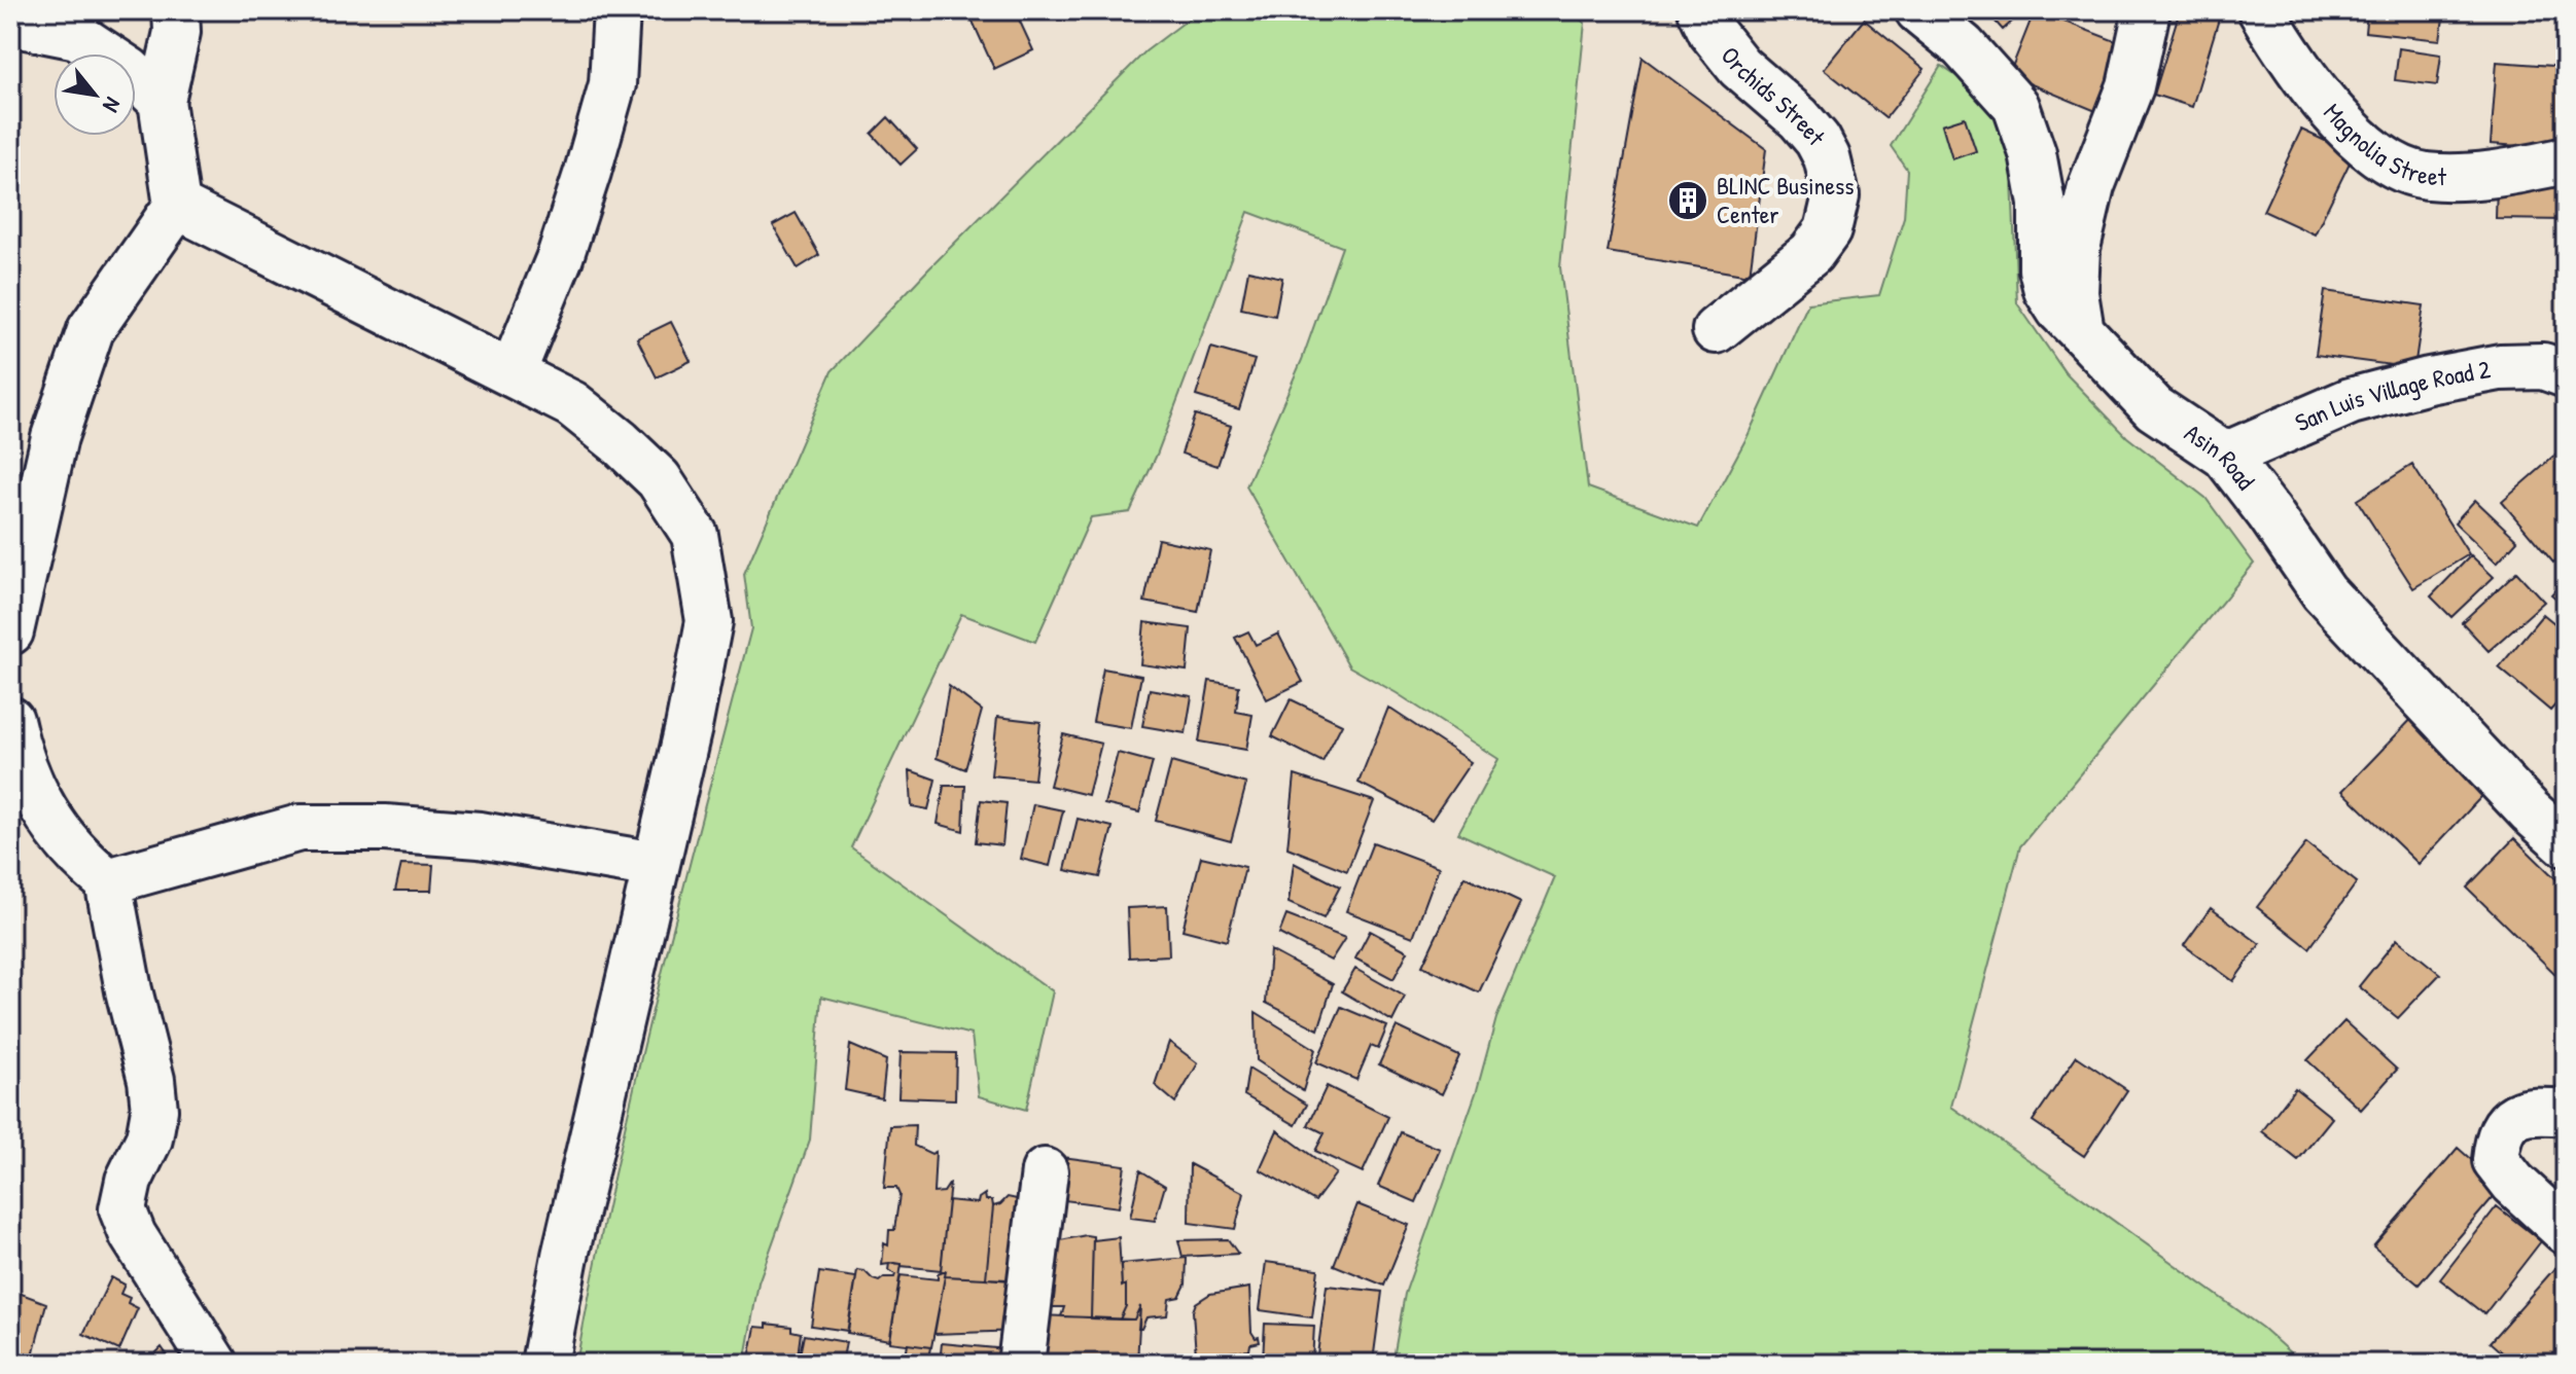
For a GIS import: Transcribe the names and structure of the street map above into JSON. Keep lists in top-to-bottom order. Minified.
{"streets":{"street":["Orchids Street","Magnolia Street","San Luis Village Road 2","Asin Road"]},"crossings":[["San Luis Village Road 2","Asin Road"]],"places":{"building":["BLINC Business Center"]},"north":"bottom right"}
